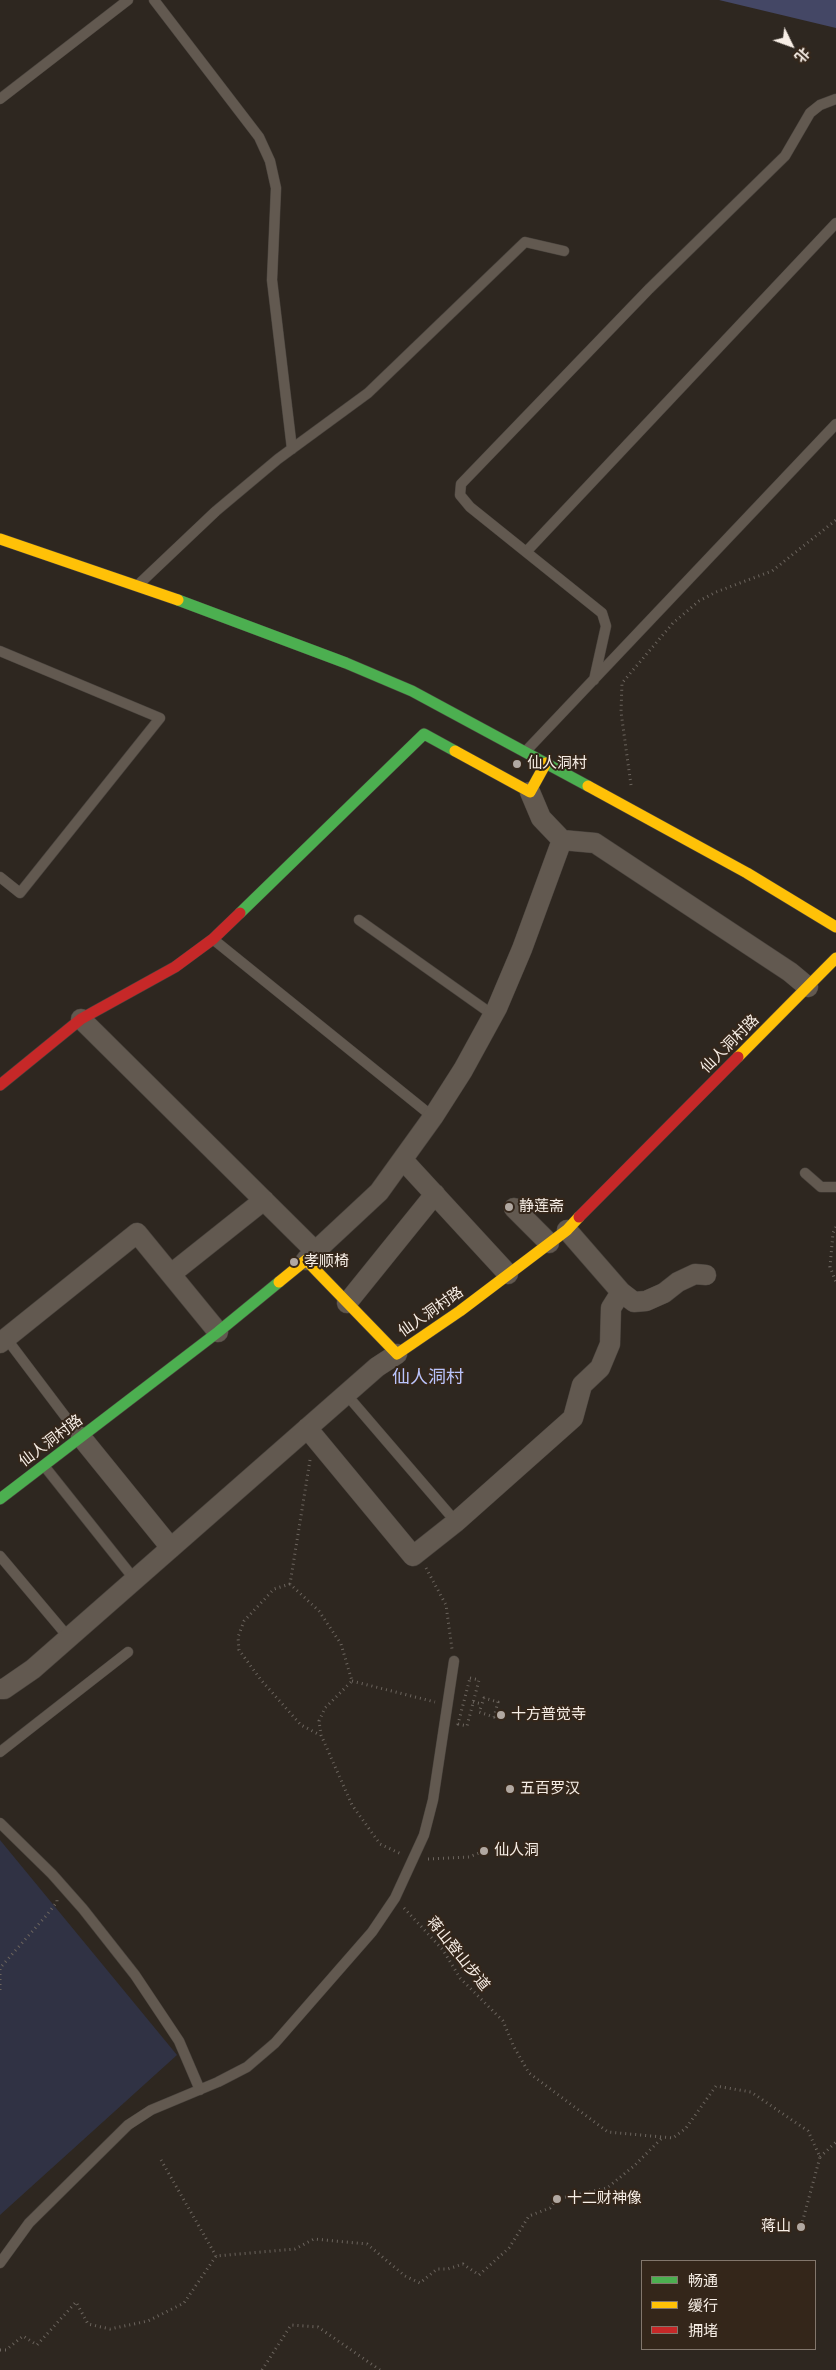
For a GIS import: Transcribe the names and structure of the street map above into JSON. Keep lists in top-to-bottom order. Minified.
{"streets":{"street":["仙人洞村路"],"path":["蒋山登山步道"]},"districts":["仙人洞村"],"places":["仙人洞村","静莲斋","孝顺椅","十方普觉寺","五百罗汉","仙人洞","十二财神像","蒋山"],"legend":["畅通","缓行","拥堵"],"north":"bottom right"}
